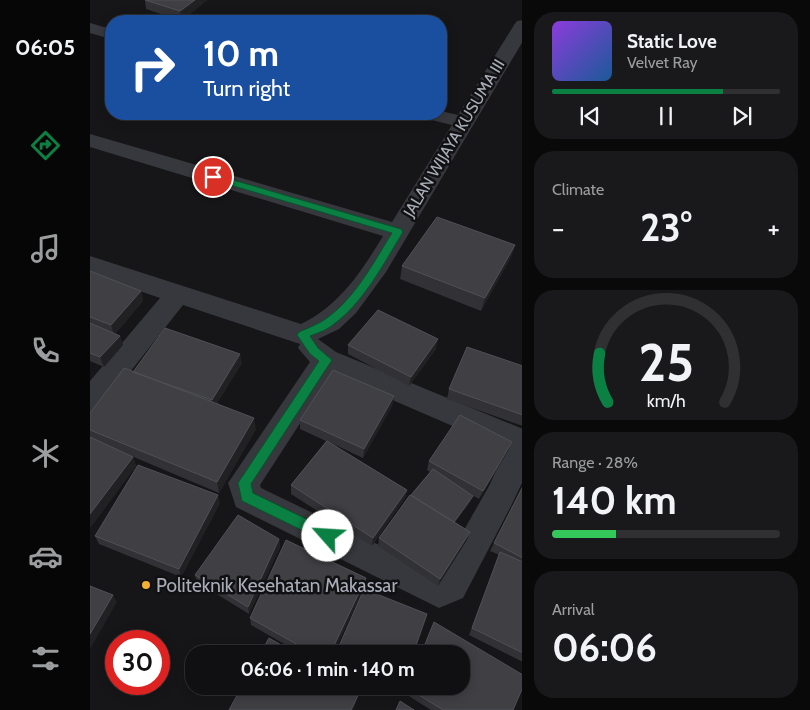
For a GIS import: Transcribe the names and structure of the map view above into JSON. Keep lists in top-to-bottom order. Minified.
{"streets":{"street":["JALAN WIJAYA KUSUMA III"]},"places":["Politeknik Kesehatan Makassar"],"page":{"tabs":"06:05","turn":["10 m","Turn right"],"song":["Static Love","Velvet Ray"],"tile":["Climate",["Range · 28%","140 km"],["Arrival","06:06"]],"heat":["−","23°","+"],"limit":"30","trip":"06:06 · 1 min · 140 m","gauge":["25","km/h"]}}
